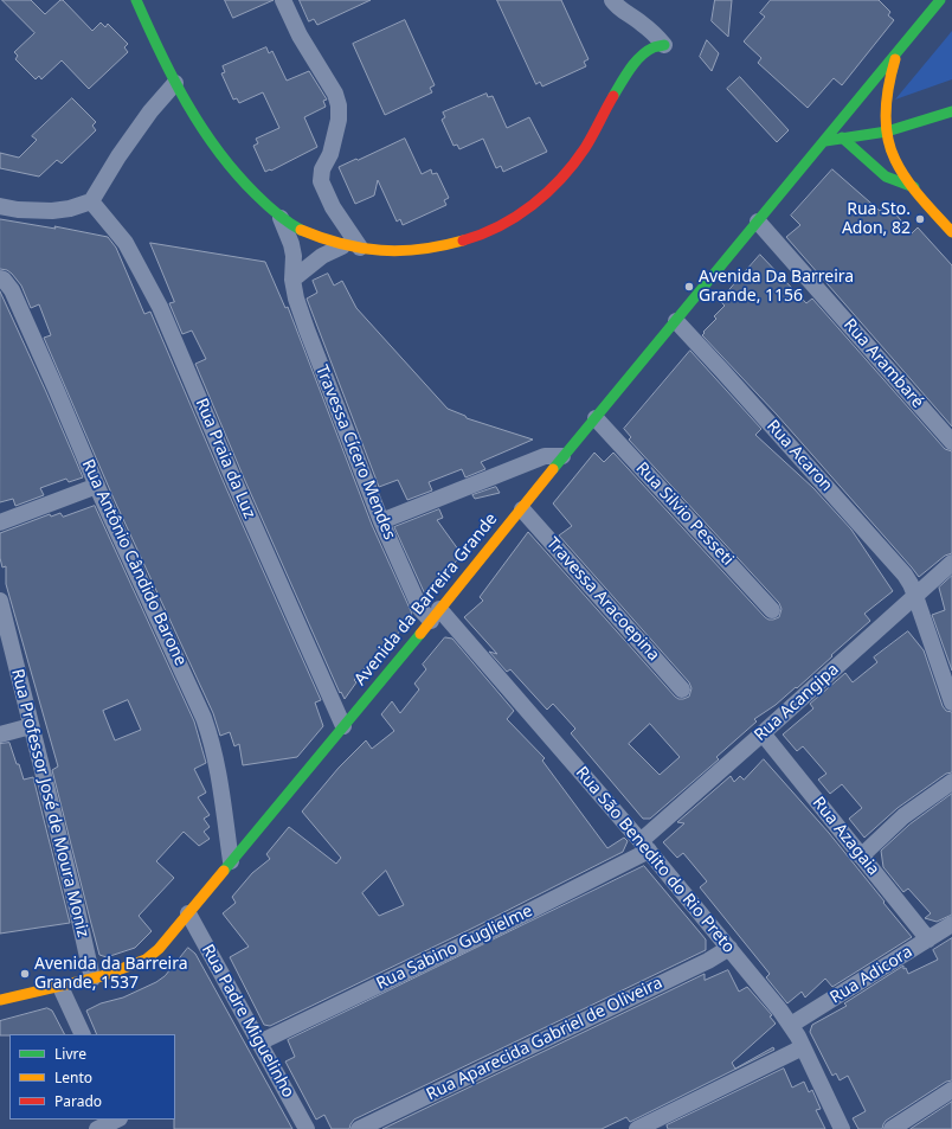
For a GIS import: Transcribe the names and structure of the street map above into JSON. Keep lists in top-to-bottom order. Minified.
{"streets":{"main road":["Avenida da Barreira Grande"],"street":["Rua Arambaré","Travessa Cícero Mendes","Rua Acaron","Rua Praia da Luz","Rua Silvio Pesseti","Rua Antônio Cândido Barone","Travessa Aracoepina","Rua Acangipa","Rua Professor José de Moura Moniz","Rua Azagaia","Rua São Benedito do Rio Preto","Rua Sabino Guglielme","Rua Adicora","Rua Padre Miguelinho","Rua Aparecida Gabriel de Oliveira"]},"crossings":[["Rua Arambaré","Avenida da Barreira Grande"],["Travessa Cícero Mendes","Avenida da Barreira Grande"],["Travessa Cícero Mendes","Rua São Benedito do Rio Preto"],["Rua Acaron","Avenida da Barreira Grande"],["Rua Acaron","Rua Acangipa"],["Rua Praia da Luz","Avenida da Barreira Grande"],["Rua Silvio Pesseti","Avenida da Barreira Grande"],["Rua Antônio Cândido Barone","Avenida da Barreira Grande"],["Avenida da Barreira Grande","Travessa Aracoepina"],["Avenida da Barreira Grande","Rua Professor José de Moura Moniz"],["Avenida da Barreira Grande","Rua São Benedito do Rio Preto"],["Avenida da Barreira Grande","Rua Padre Miguelinho"],["Rua Acangipa","Rua Azagaia"],["Rua Acangipa","Rua São Benedito do Rio Preto"],["Rua Acangipa","Rua Sabino Guglielme"],["Rua Azagaia","Rua Adicora"],["Rua São Benedito do Rio Preto","Rua Sabino Guglielme"],["Rua São Benedito do Rio Preto","Rua Adicora"],["Rua São Benedito do Rio Preto","Rua Aparecida Gabriel de Oliveira"],["Rua Sabino Guglielme","Rua Padre Miguelinho"]],"places":["Rua Sto. Adon, 82","Avenida Da Barreira Grande, 1156","Avenida da Barreira Grande, 1537"],"legend":["Livre","Lento","Parado"]}
